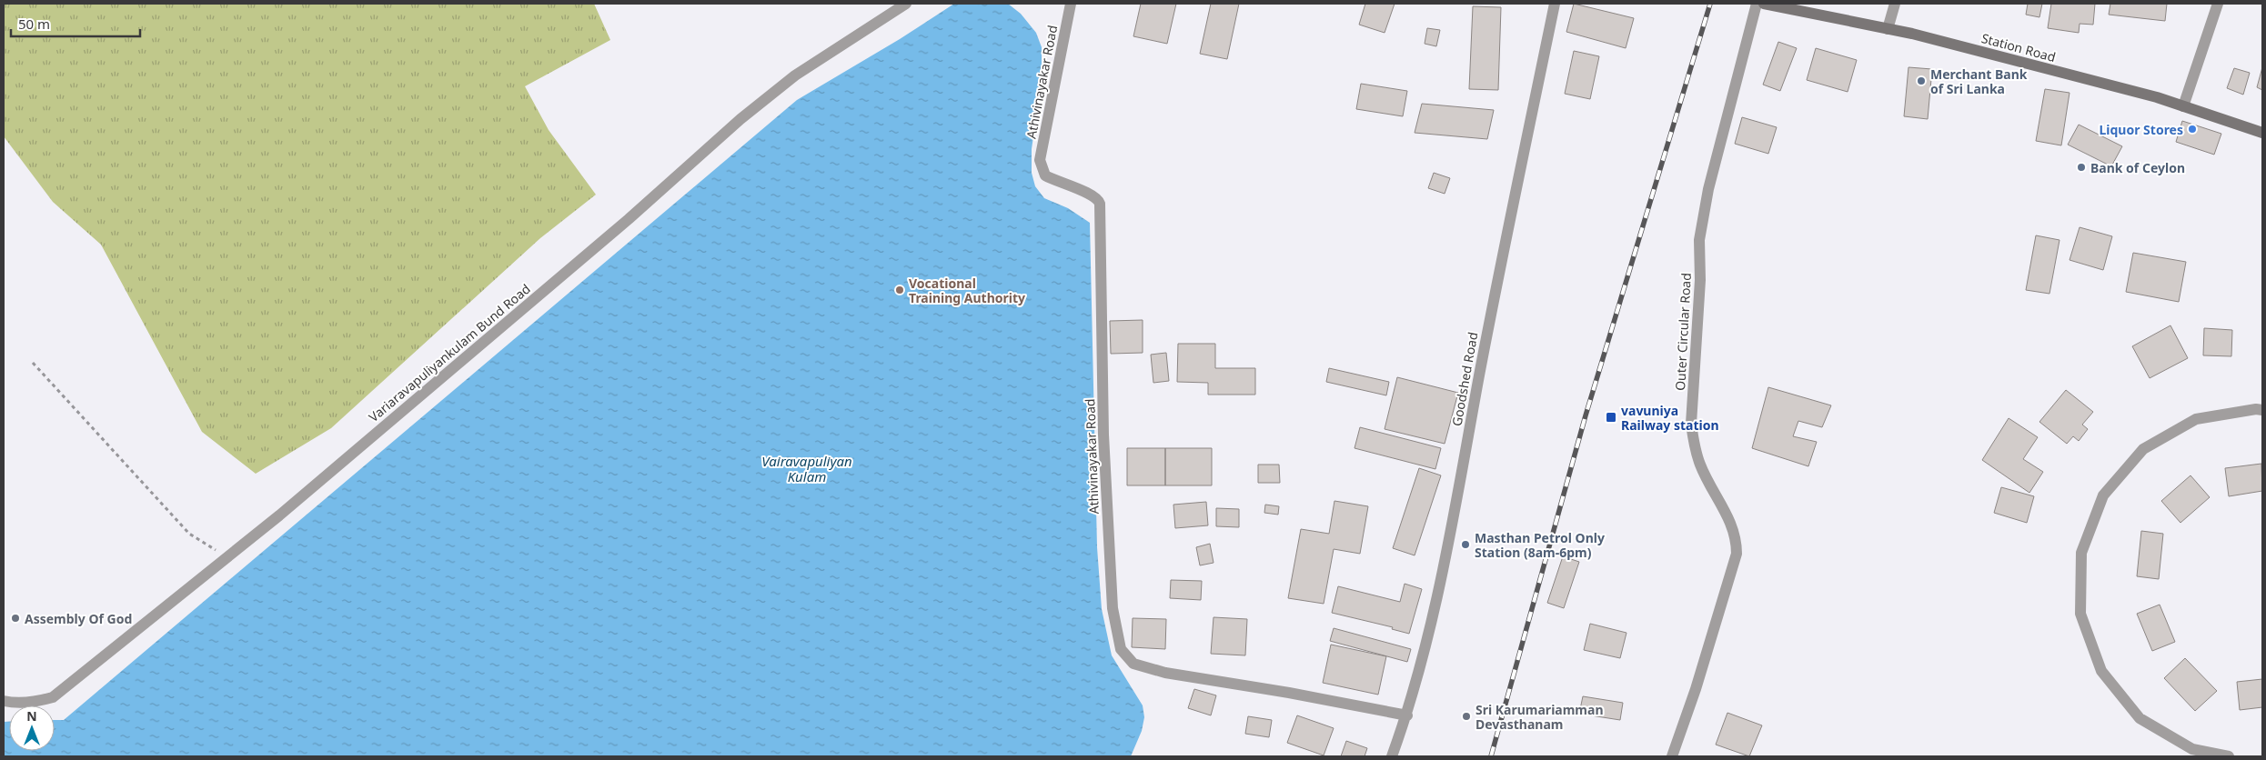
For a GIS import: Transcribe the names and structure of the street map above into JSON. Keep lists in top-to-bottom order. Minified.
{"streets":{"main road":["Station Road"],"street":["Athivinayakar Road","Outer Circular Road","Variaravapuliyankulam Bund Road","Goodshed Road"]},"crossings":[["Athivinayakar Road","Goodshed Road"]],"water":["Vairavapuliyan Kulam"],"places":{"other":["Merchant Bank of Sri Lanka","Liquor Stores","Bank of Ceylon","Vocational Training Authority","Masthan Petrol Only Station (8am-6pm)","Assembly Of God","Sri Karumariamman Devasthanam"],"transit":["vavuniya Railway station"]},"scale_bar":"50 m","north":"top"}
